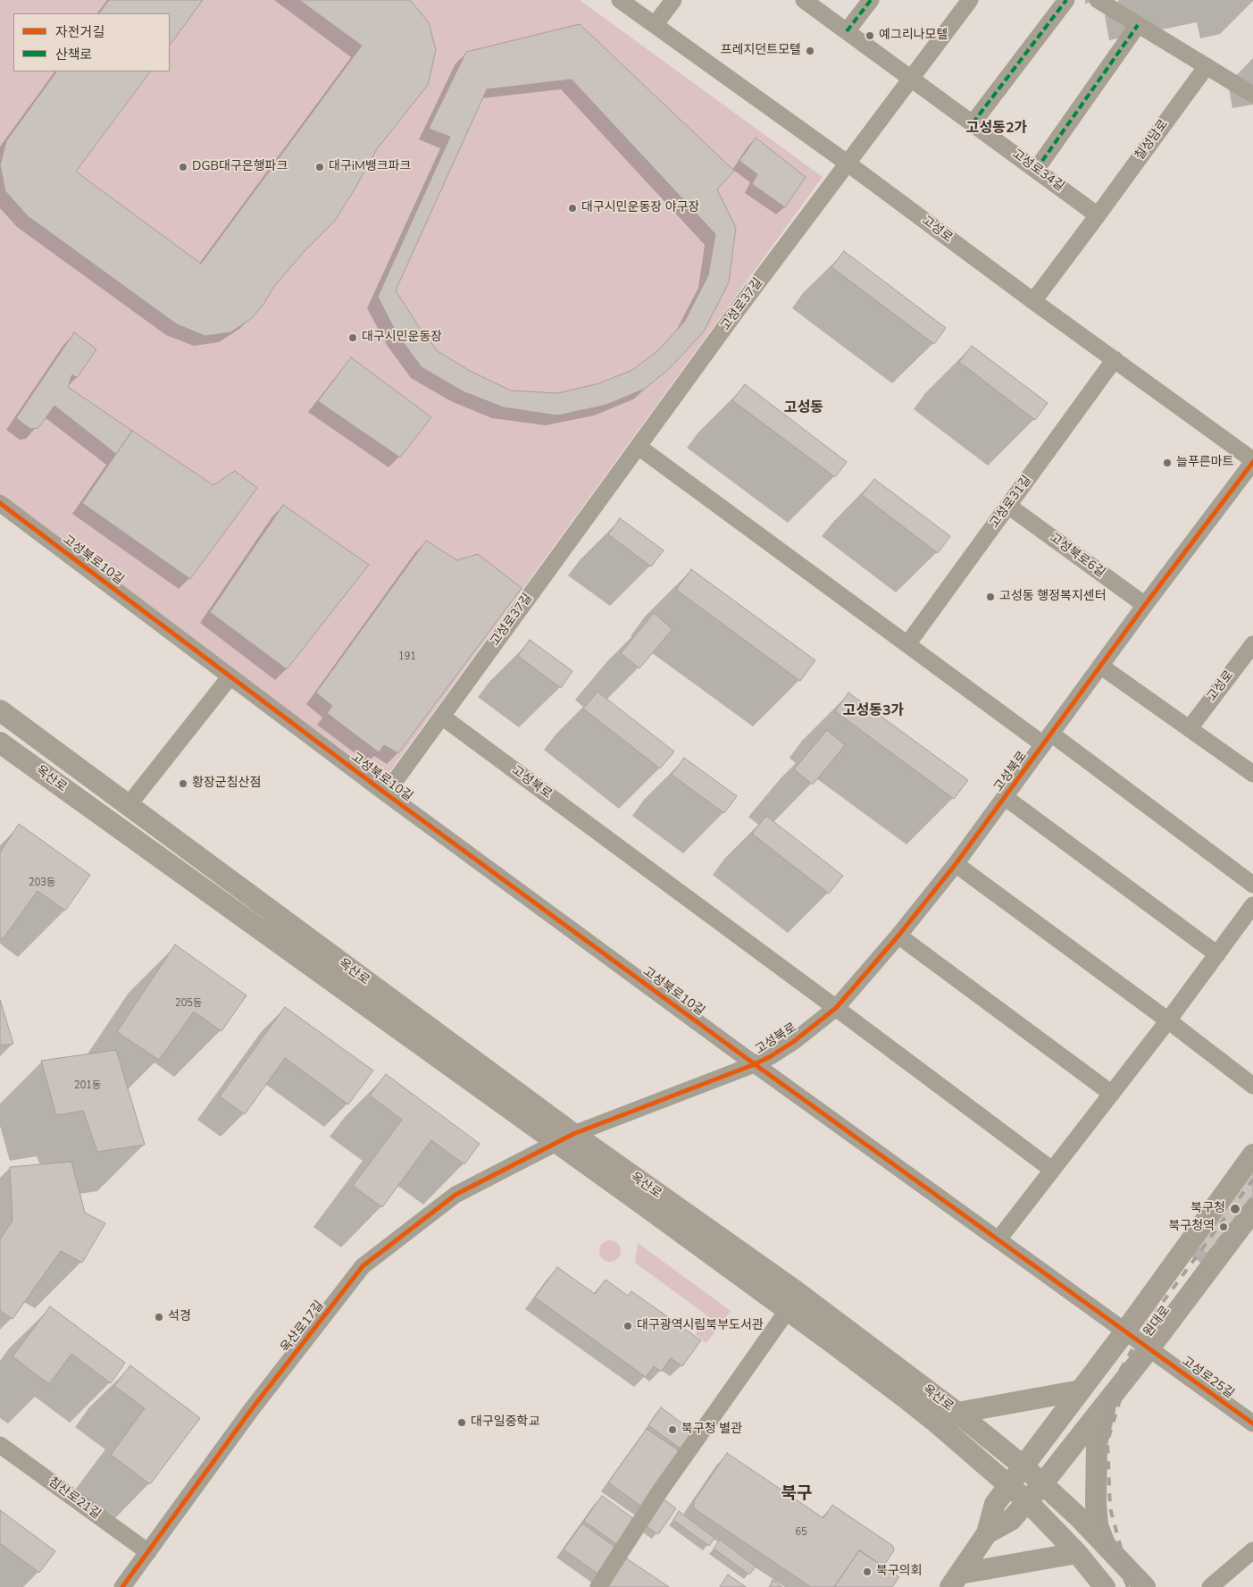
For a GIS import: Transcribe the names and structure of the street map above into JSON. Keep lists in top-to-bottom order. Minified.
{"streets":{"main road":["옥산로","원대로"],"street":["칠성남로","고성로34길","고성로","고성로37길","고성로31길","고성북로6길","고성북로10길","고성북로","옥산로17길","고성로25길","침산로21길"]},"crossings":[["칠성남로","고성로34길"],["고성로34길","고성로37길"],["고성로","고성로37길"],["고성로","고성로31길"],["고성로","고성북로"],["고성로37길","고성북로10길"],["고성로37길","고성북로"],["고성로31길","고성북로6길"],["고성북로6길","고성북로"],["고성북로10길","고성북로"],["고성북로","옥산로"],["고성북로","원대로"],["고성북로","옥산로17길"],["고성북로","고성로25길"],["옥산로","원대로"],["옥산로","옥산로17길"],["원대로","고성로25길"],["옥산로17길","침산로21길"]],"districts":["고성동2가","고성동","고성동3가","북구"],"places":["예그리나모텔","프레지던트모텔","DGB대구은행파크","대구iM뱅크파크","대구시민운동장 야구장","대구시민운동장","늘푸른마트","고성동 행정복지센터","황장군침산점","북구청","북구청역","석경","대구광역시립북부도서관","대구일중학교","북구청 별관","북구의회"],"house_numbers":["191","203동","205동","201동","65"],"legend":["자전거길","산책로"]}
